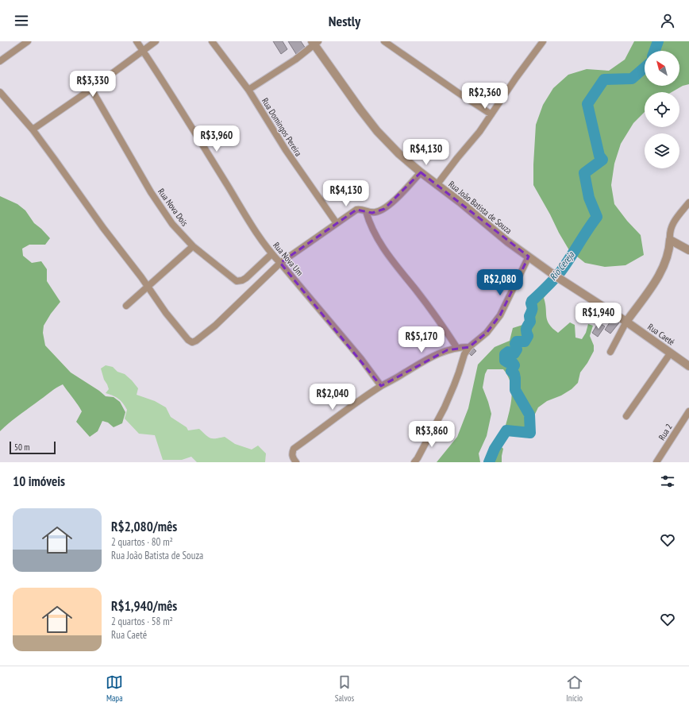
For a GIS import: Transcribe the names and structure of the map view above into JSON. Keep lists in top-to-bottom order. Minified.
{"streets":{"street":["Rua Domingos Pereira","Rua Nova Dois","Rua João Batista de Souza","Rua Nova Um","Rua Caeté","Rua 2"]},"crossings":[["Rua Nova Dois","Rua Nova Um"],["Rua João Batista de Souza","Rua Caeté"]],"water":["Rio Cereja"],"scale_bar":"50 m","north":"top left","page":{"header":"Nestly","price":["R$3,330","R$2,360","R$3,960","R$4,130","R$4,130","R$2,080","R$1,940","R$5,170","R$2,040","R$3,860"],"scale":"50 m","heading":"10 imóveis","list":[{"name":"R$2,080/mês","note":"2 quartos · 80 m² · Rua João Batista de Souza"},{"name":"R$1,940/mês","note":"2 quartos · 58 m² · Rua Caeté"}],"tabs":["Mapa","Salvos","Início"]}}
